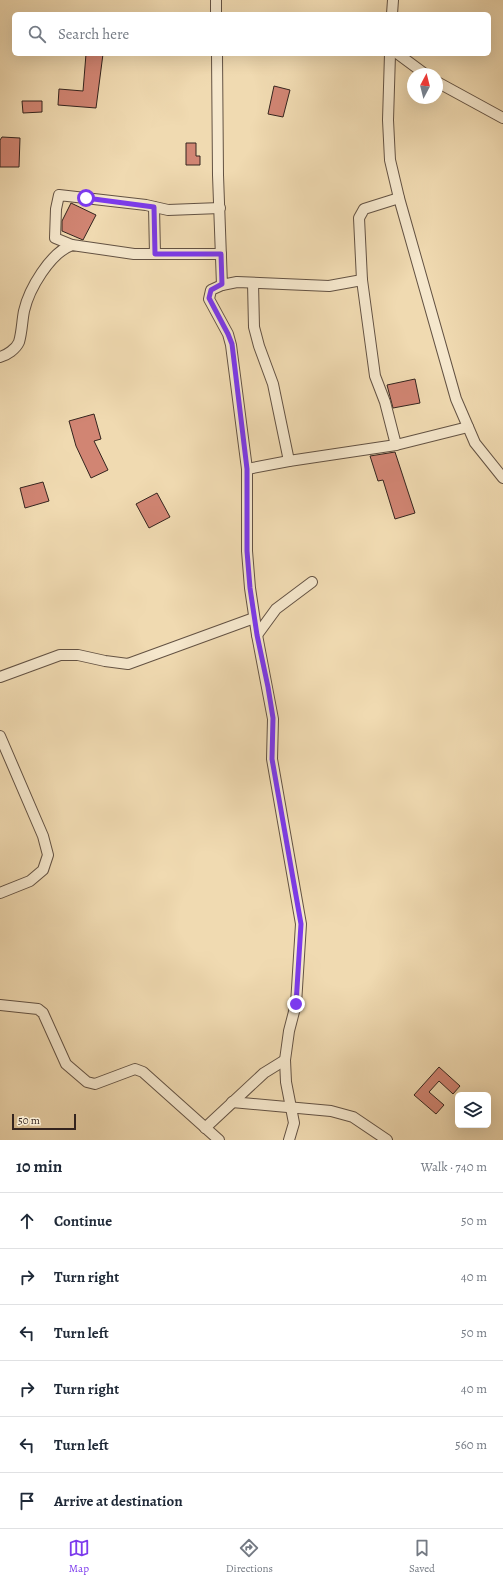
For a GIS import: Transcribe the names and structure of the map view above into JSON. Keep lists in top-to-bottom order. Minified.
{"scale_bar":"50 m","north":"top","page":{"search":"Search here","scale":"50 m","heading":["10 min","Walk · 740 m"],"list":[["Continue","50 m"],["Turn right","40 m"],["Turn left","50 m"],["Turn right","40 m"],["Turn left","560 m"],"Arrive at destination"],"nav":["Map","Directions","Saved"]}}
